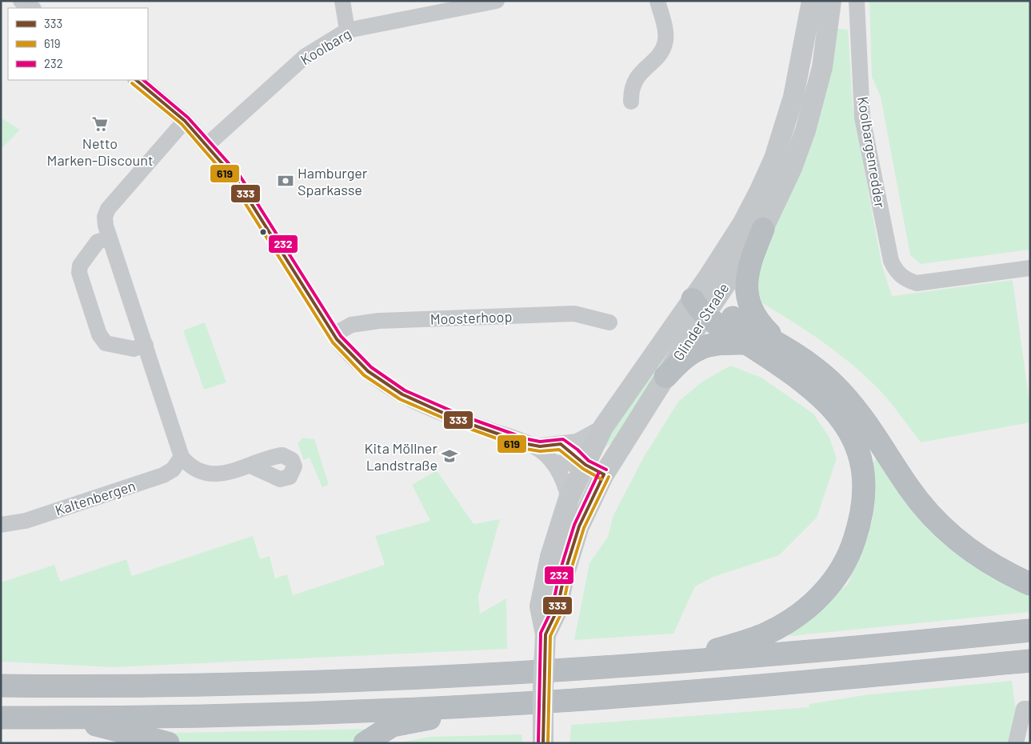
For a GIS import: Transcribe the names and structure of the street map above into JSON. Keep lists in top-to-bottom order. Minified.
{"streets":{"main road":["Glinder Straße"],"street":["Koolbarg","Koolbargenredder","Moosterhoop","Kaltenbergen"]},"places":{"supermarket":["Netto Marken-Discount"],"bank":["Hamburger Sparkasse"],"school or university":["Kita Möllner Landstraße"]},"lines":["transit line 333","transit line 232","transit line 619"],"legend":["333","619","232"]}
